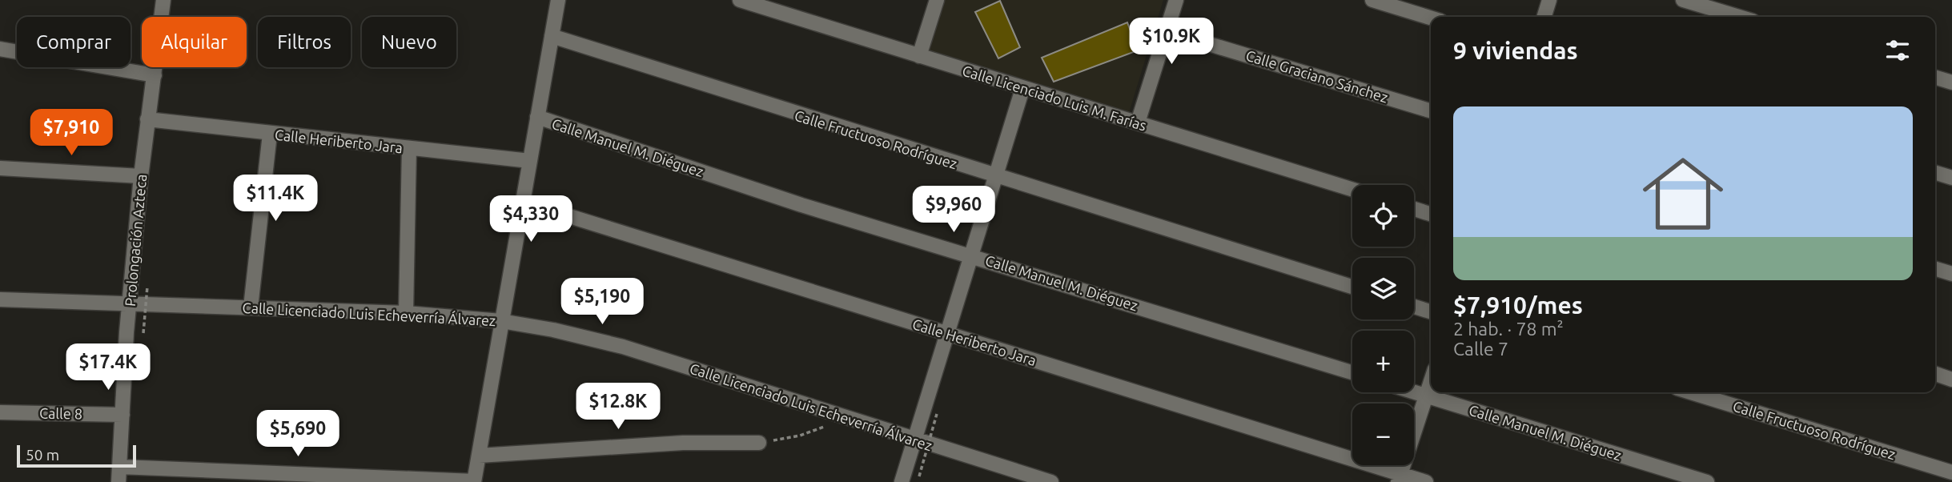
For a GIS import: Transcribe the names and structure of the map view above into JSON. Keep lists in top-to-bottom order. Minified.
{"streets":{"street":["Calle Graciano Sánchez","Calle Licenciado Luis M. Farías","Calle Fructuoso Rodríguez","Calle Heriberto Jara","Calle Manuel M. Diéguez","Prolongación Azteca","Calle Licenciado Luis Echeverría Álvarez","Calle 8"]},"crossings":[["Calle Heriberto Jara","Prolongación Azteca"],["Prolongación Azteca","Calle Licenciado Luis Echeverría Álvarez"],["Prolongación Azteca","Calle 8"]],"scale_bar":"50 m","page":{"chip":["Comprar","Alquilar","Filtros","Nuevo"],"heading":"9 viviendas","price":["$10.9K","$7,910","$11.4K","$9,960","$4,330","$5,190","$17.4K","$12.8K","$5,690"],"list":[{"name":"$7,910/mes","note":"2 hab. · 78 m² · Calle 7"}],"map_buttons":["+","−"],"scale":"50 m"}}
